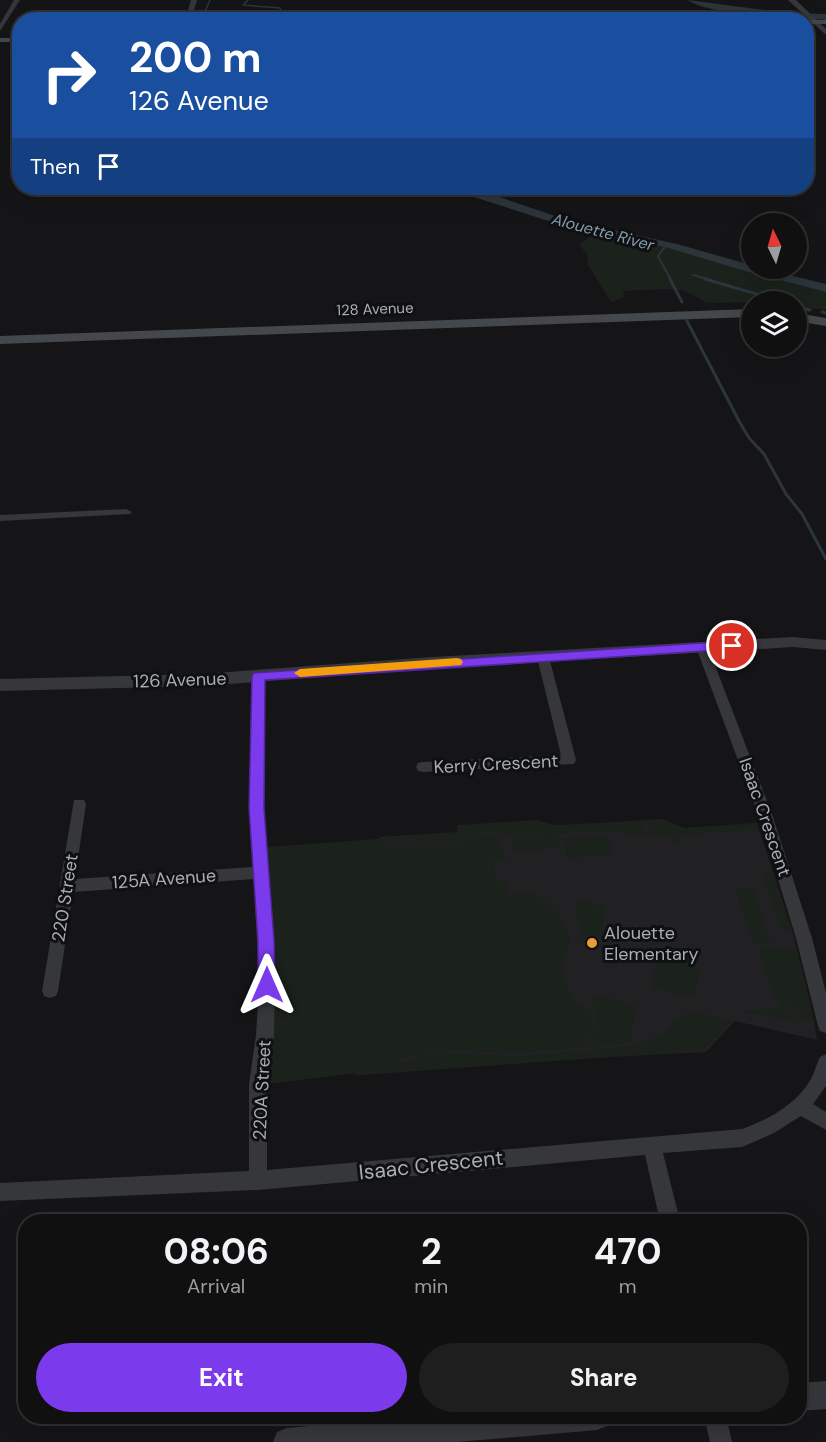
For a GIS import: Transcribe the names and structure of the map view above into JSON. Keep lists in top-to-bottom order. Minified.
{"streets":{"main road":["128 Avenue"],"street":["126 Avenue","Kerry Crescent","Isaac Crescent","125A Avenue","220 Street","220A Street"]},"crossings":[["126 Avenue","Kerry Crescent"],["126 Avenue","Isaac Crescent"],["126 Avenue","220A Street"],["Isaac Crescent","220A Street"],["125A Avenue","220 Street"],["125A Avenue","220A Street"]],"water":["Alouette River"],"places":["Alouette Elementary"],"north":"top","page":{"turn":["200 m","126 Avenue"],"then":"Then","eta":["08:06","Arrival","2","min","470","m"],"buttons":["Exit","Share"]}}
